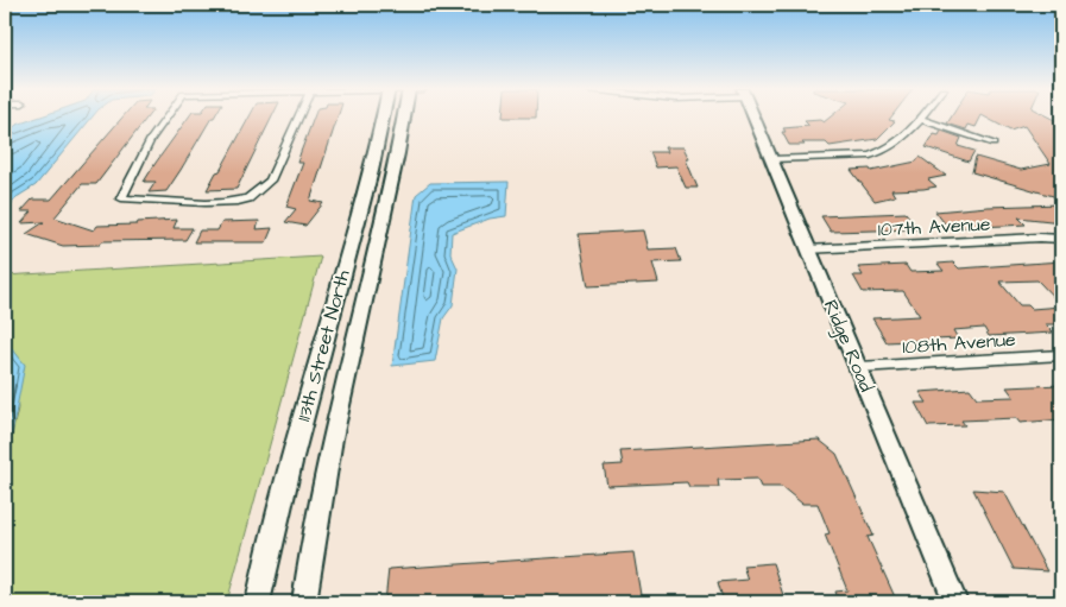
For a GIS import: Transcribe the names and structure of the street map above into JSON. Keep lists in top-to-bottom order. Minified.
{"streets":{"main road":["113th Street North","Ridge Road"],"street":["107th Avenue","108th Avenue"]},"crossings":[["107th Avenue","Ridge Road"],["108th Avenue","Ridge Road"]]}
